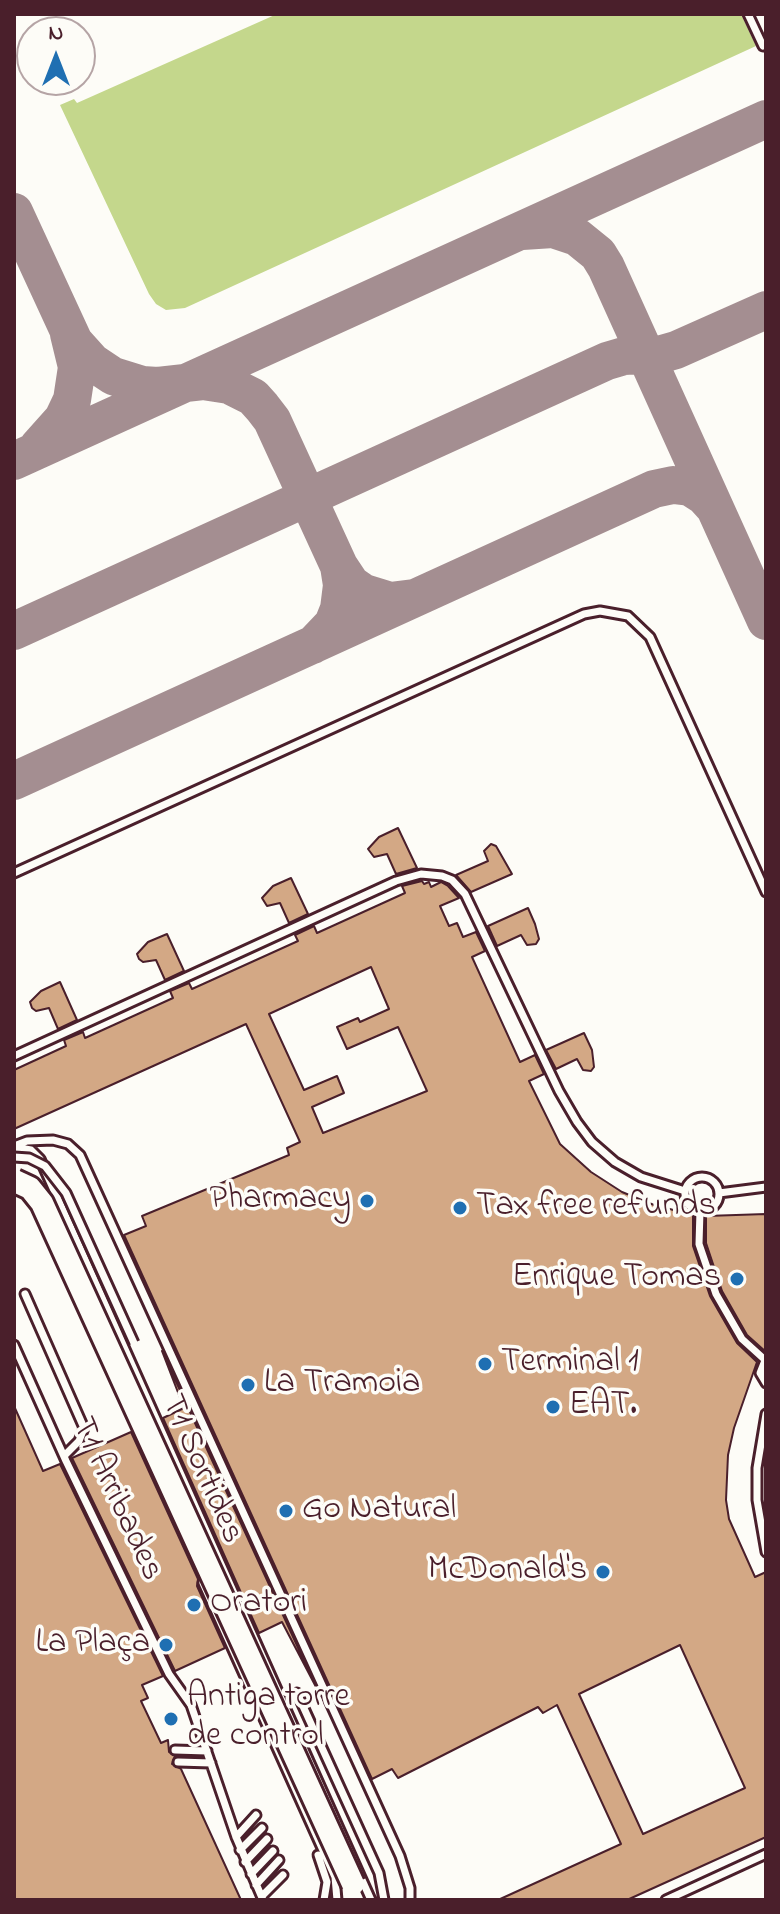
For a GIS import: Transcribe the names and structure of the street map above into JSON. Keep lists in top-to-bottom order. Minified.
{"streets":{"main road":["T1 Sortides"],"lane":["T1 Arribades"]},"places":["Pharmacy","Tax free refunds","Enrique Tomas","Terminal 1","La Tramoia","EAT.","Go Natural","McDonald's","Oratori","La Plaça","Antiga torre de control"],"north":"top"}
